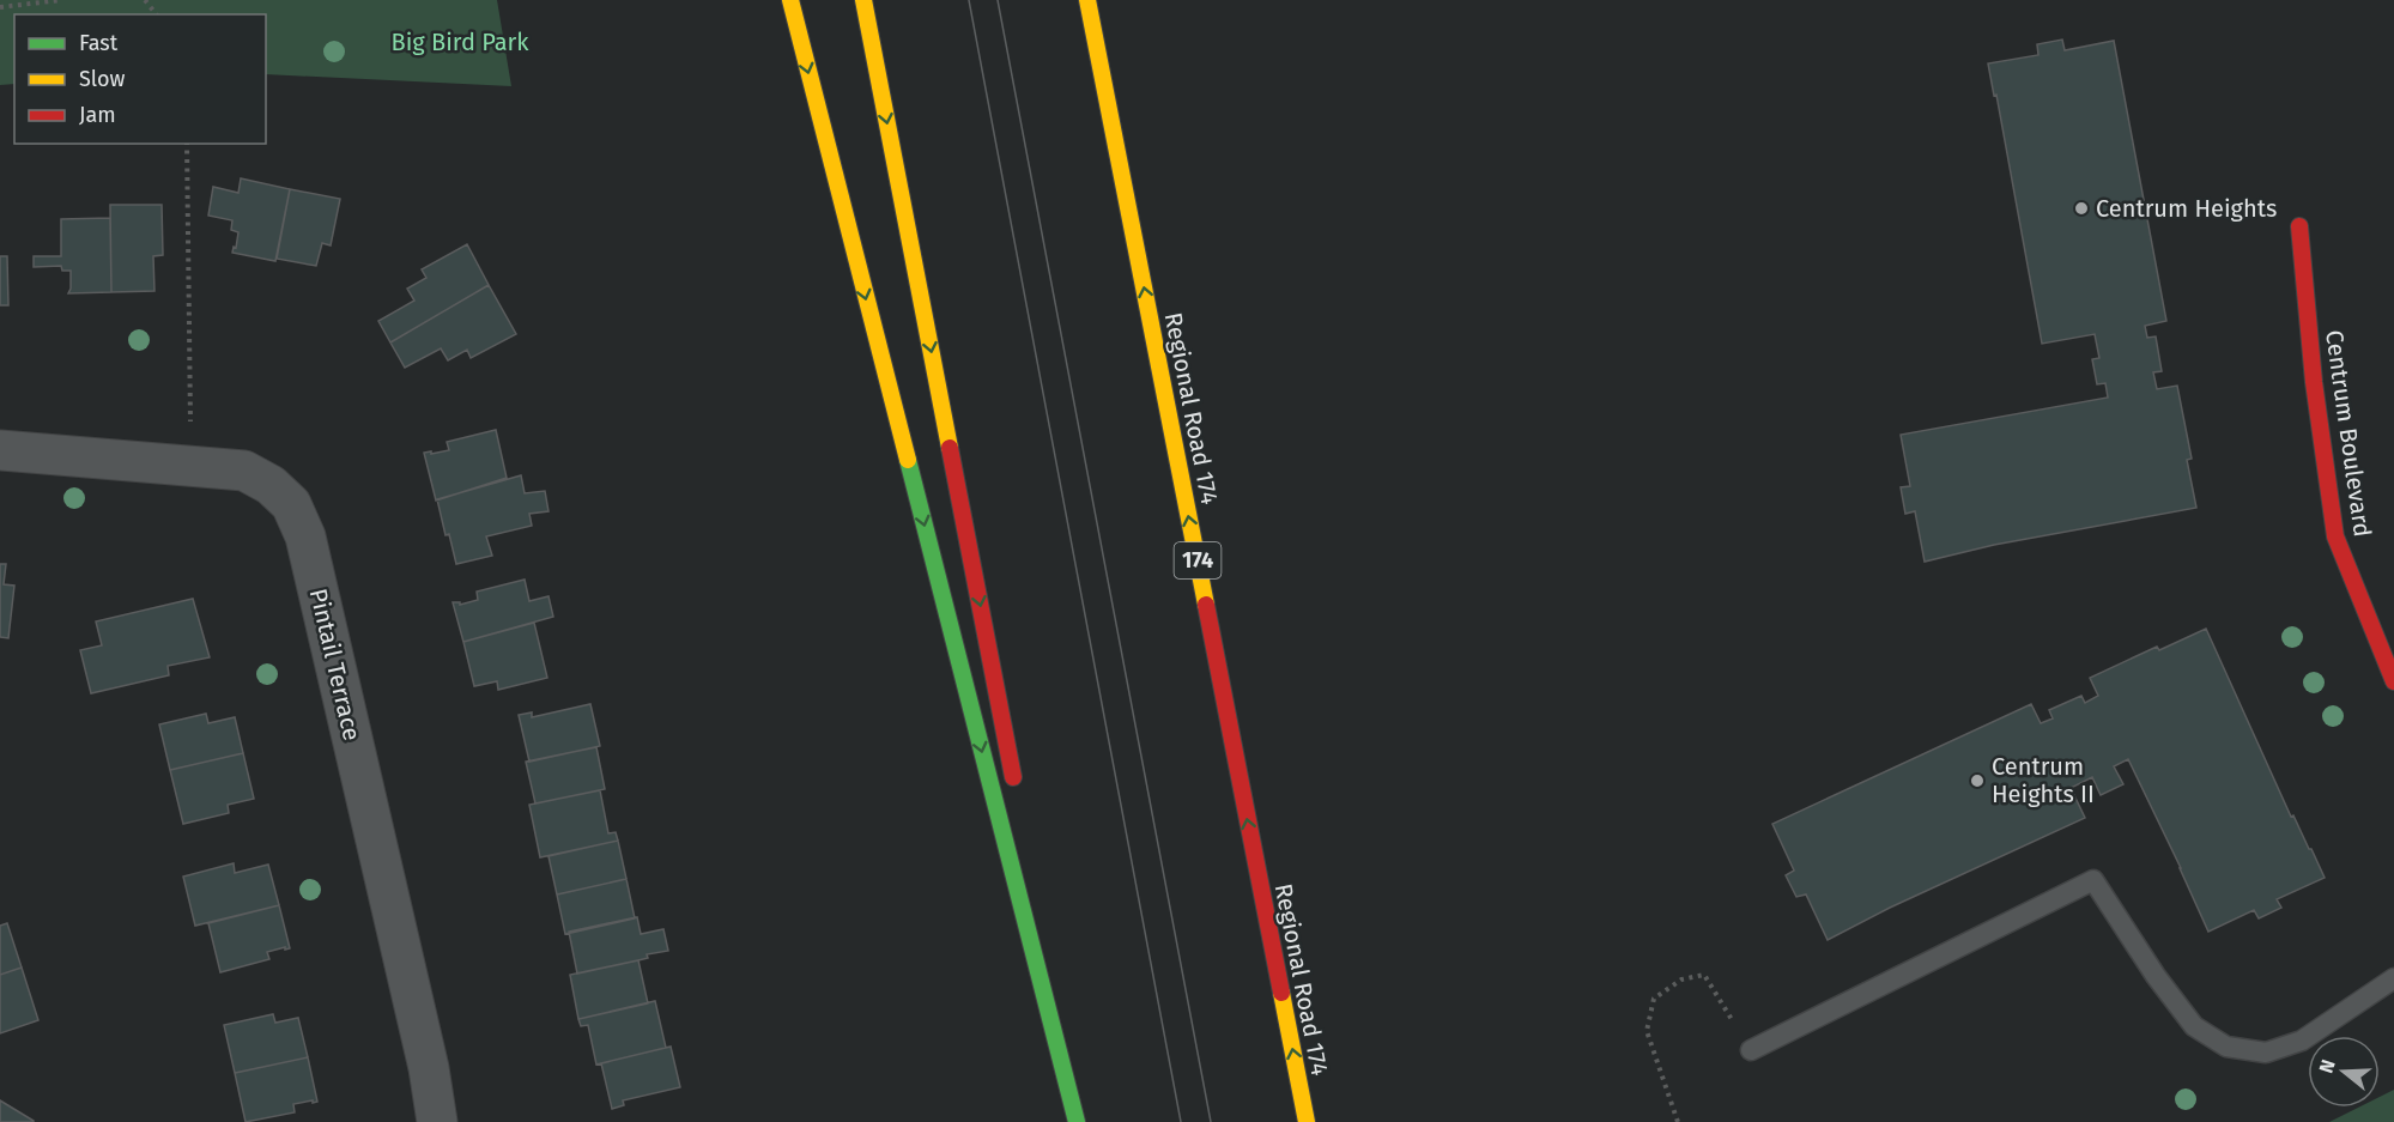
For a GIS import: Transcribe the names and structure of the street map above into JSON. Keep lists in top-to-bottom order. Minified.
{"streets":{"main road":["Regional Road 174","Centrum Boulevard","174"],"street":["Pintail Terrace"]},"one_way":["Regional Road 174"],"parks":["Big Bird Park"],"places":["Centrum Heights","Centrum Heights II"],"legend":["Fast","Slow","Jam"],"north":"left"}
